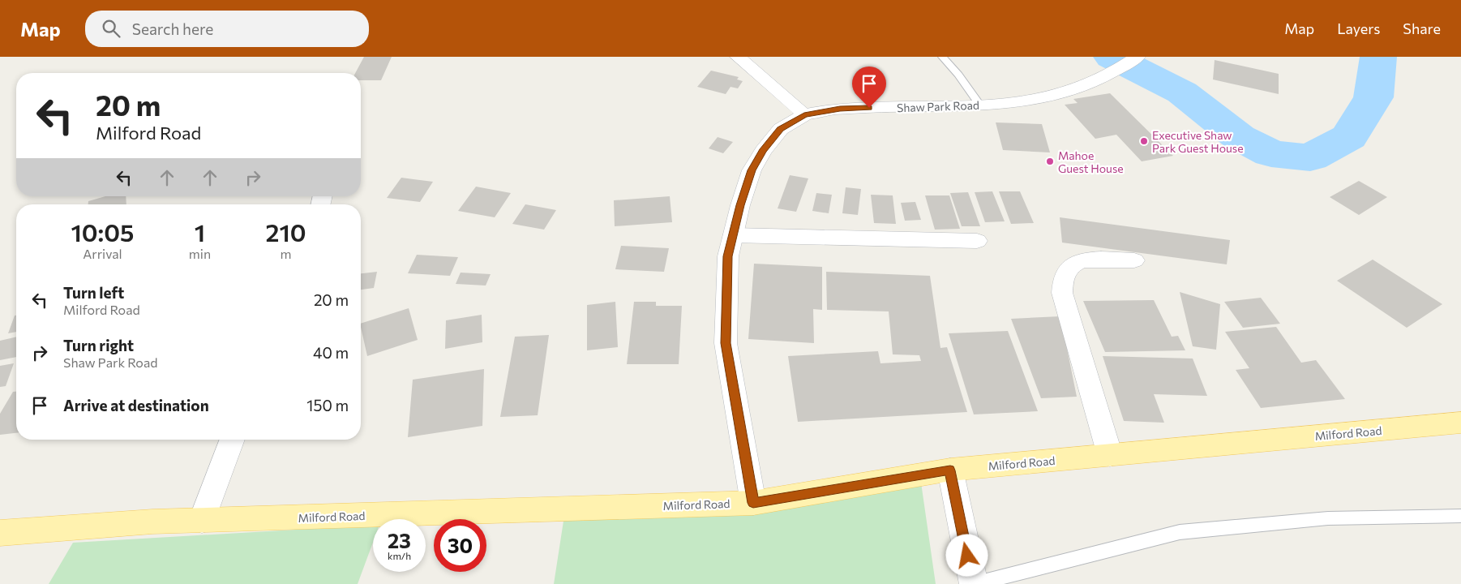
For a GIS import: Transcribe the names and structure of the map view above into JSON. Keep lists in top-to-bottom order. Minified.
{"streets":{"main road":["Milford Road"],"street":["Shaw Park Road"]},"crossings":[["Shaw Park Road","Milford Road"]],"places":["Executive Shaw Park Guest House","Mahoe Guest House"],"page":{"header":"Map","search":"Search here","nav":["Map","Layers","Share"],"turn":["20 m","Milford Road"],"eta":["10:05","Arrival","1","min","210","m"],"list":[{"name":"Turn left","note":"Milford Road","value":"20 m"},{"name":"Turn right","note":"Shaw Park Road","value":"40 m"},{"name":"Arrive at destination","value":"150 m"}],"speed":"23 km/h","limit":"30"}}
